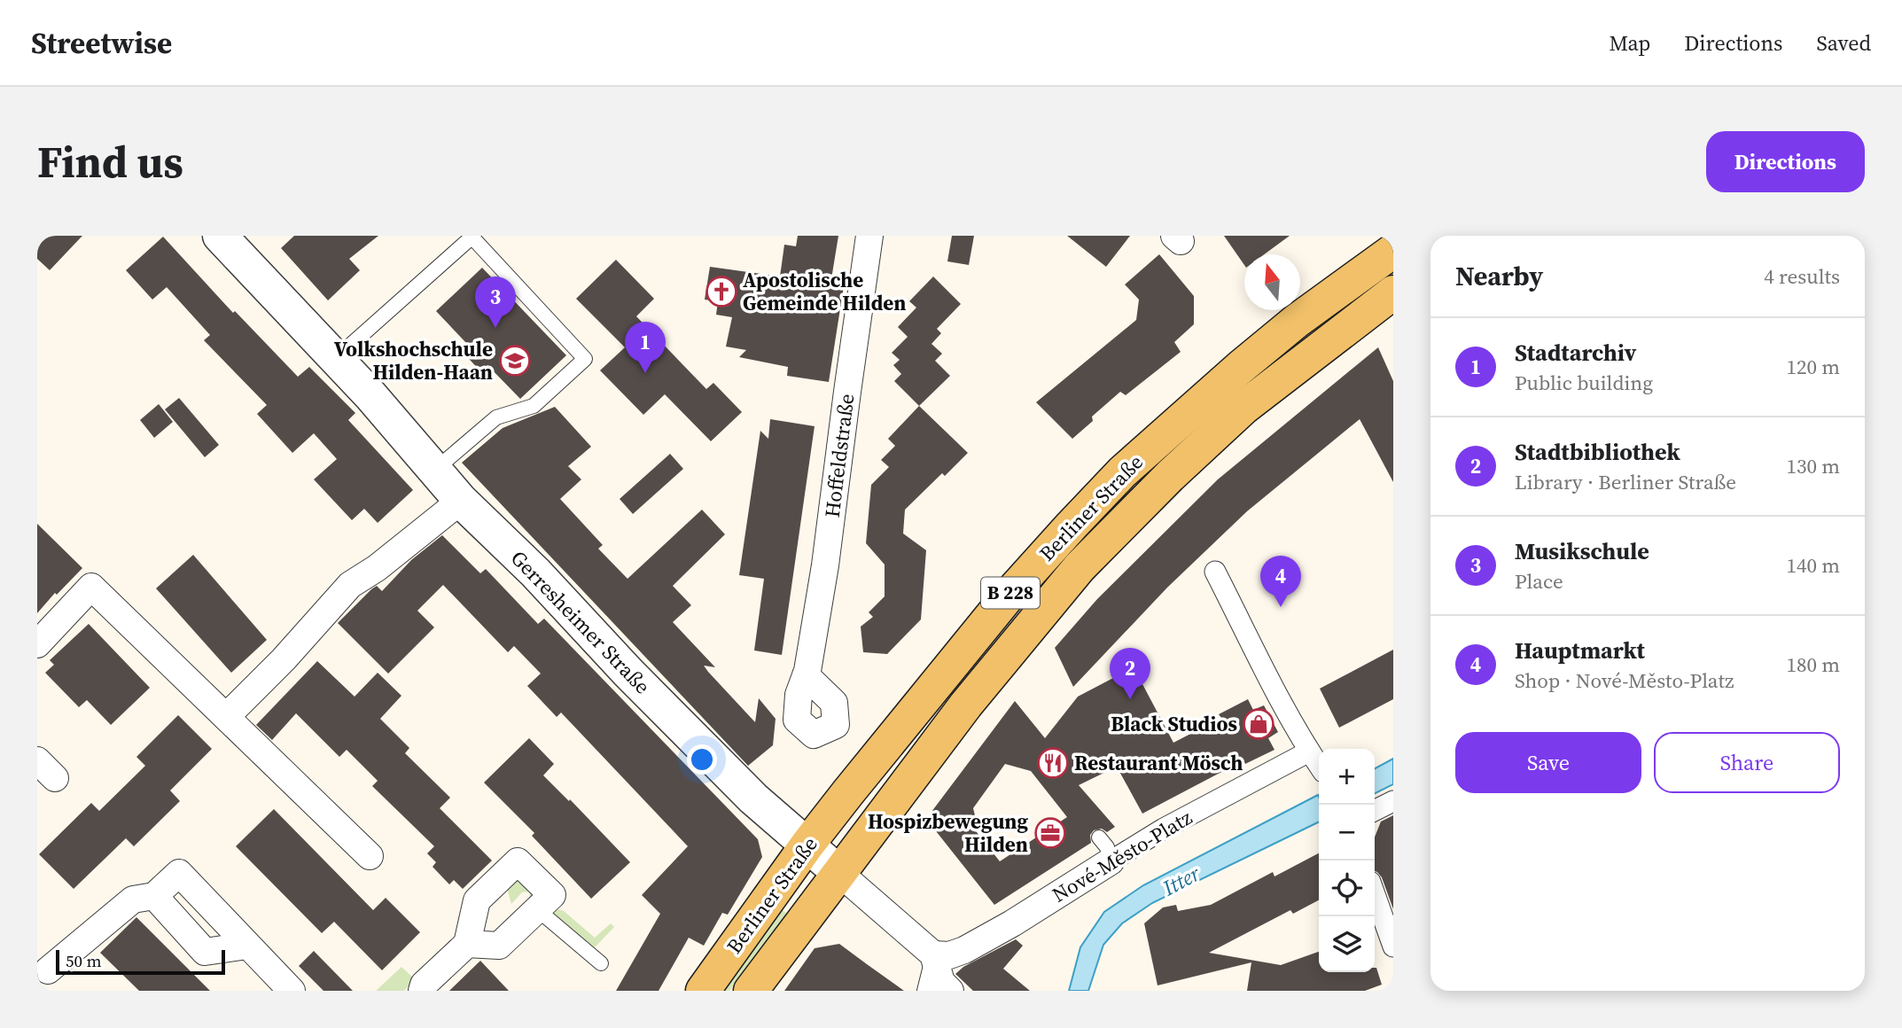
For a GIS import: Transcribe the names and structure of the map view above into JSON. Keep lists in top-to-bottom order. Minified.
{"streets":{"main road":["Berliner Straße","B 228"],"street":["Hoffeldstraße","Gerresheimer Straße","Nové-Město-Platz"]},"crossings":[["Berliner Straße","Gerresheimer Straße"]],"water":["Itter"],"places":{"church":["Apostolische Gemeinde Hilden"],"school or university":["Volkshochschule Hilden-Haan"],"shop":["Black Studios"],"restaurant":["Restaurant Mösch"],"office":["Hospizbewegung Hilden"]},"scale_bar":"50 m","north":"top","page":{"header":"Streetwise","nav":["Map","Directions","Saved"],"buttons":["Directions",["Save","Share"]],"title":"Find us","heading":["Nearby","4 results"],"pins":["3","1","4","2"],"list":[{"mark":"1","name":"Stadtarchiv","note":"Public building","value":"120 m"},{"mark":"2","name":"Stadtbibliothek","note":"Library · Berliner Straße","value":"130 m"},{"mark":"3","name":"Musikschule","note":"Place","value":"140 m"},{"mark":"4","name":"Hauptmarkt","note":"Shop · Nové-Město-Platz","value":"180 m"}],"map_buttons":["+","−"],"scale":"50 m"}}
